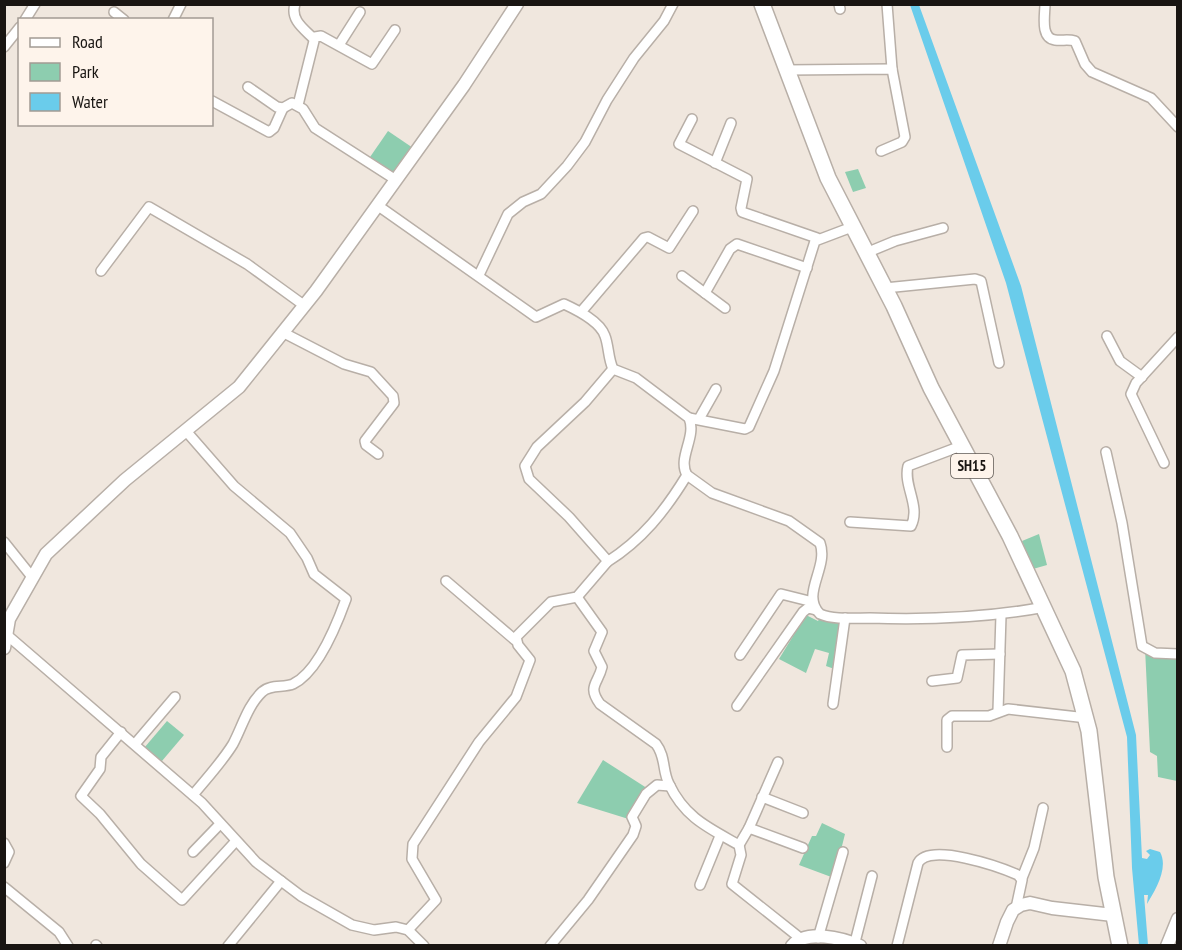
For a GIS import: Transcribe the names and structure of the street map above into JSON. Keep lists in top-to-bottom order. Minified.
{"streets":{"main road":["SH15"]},"legend":["Road","Park","Water"]}
